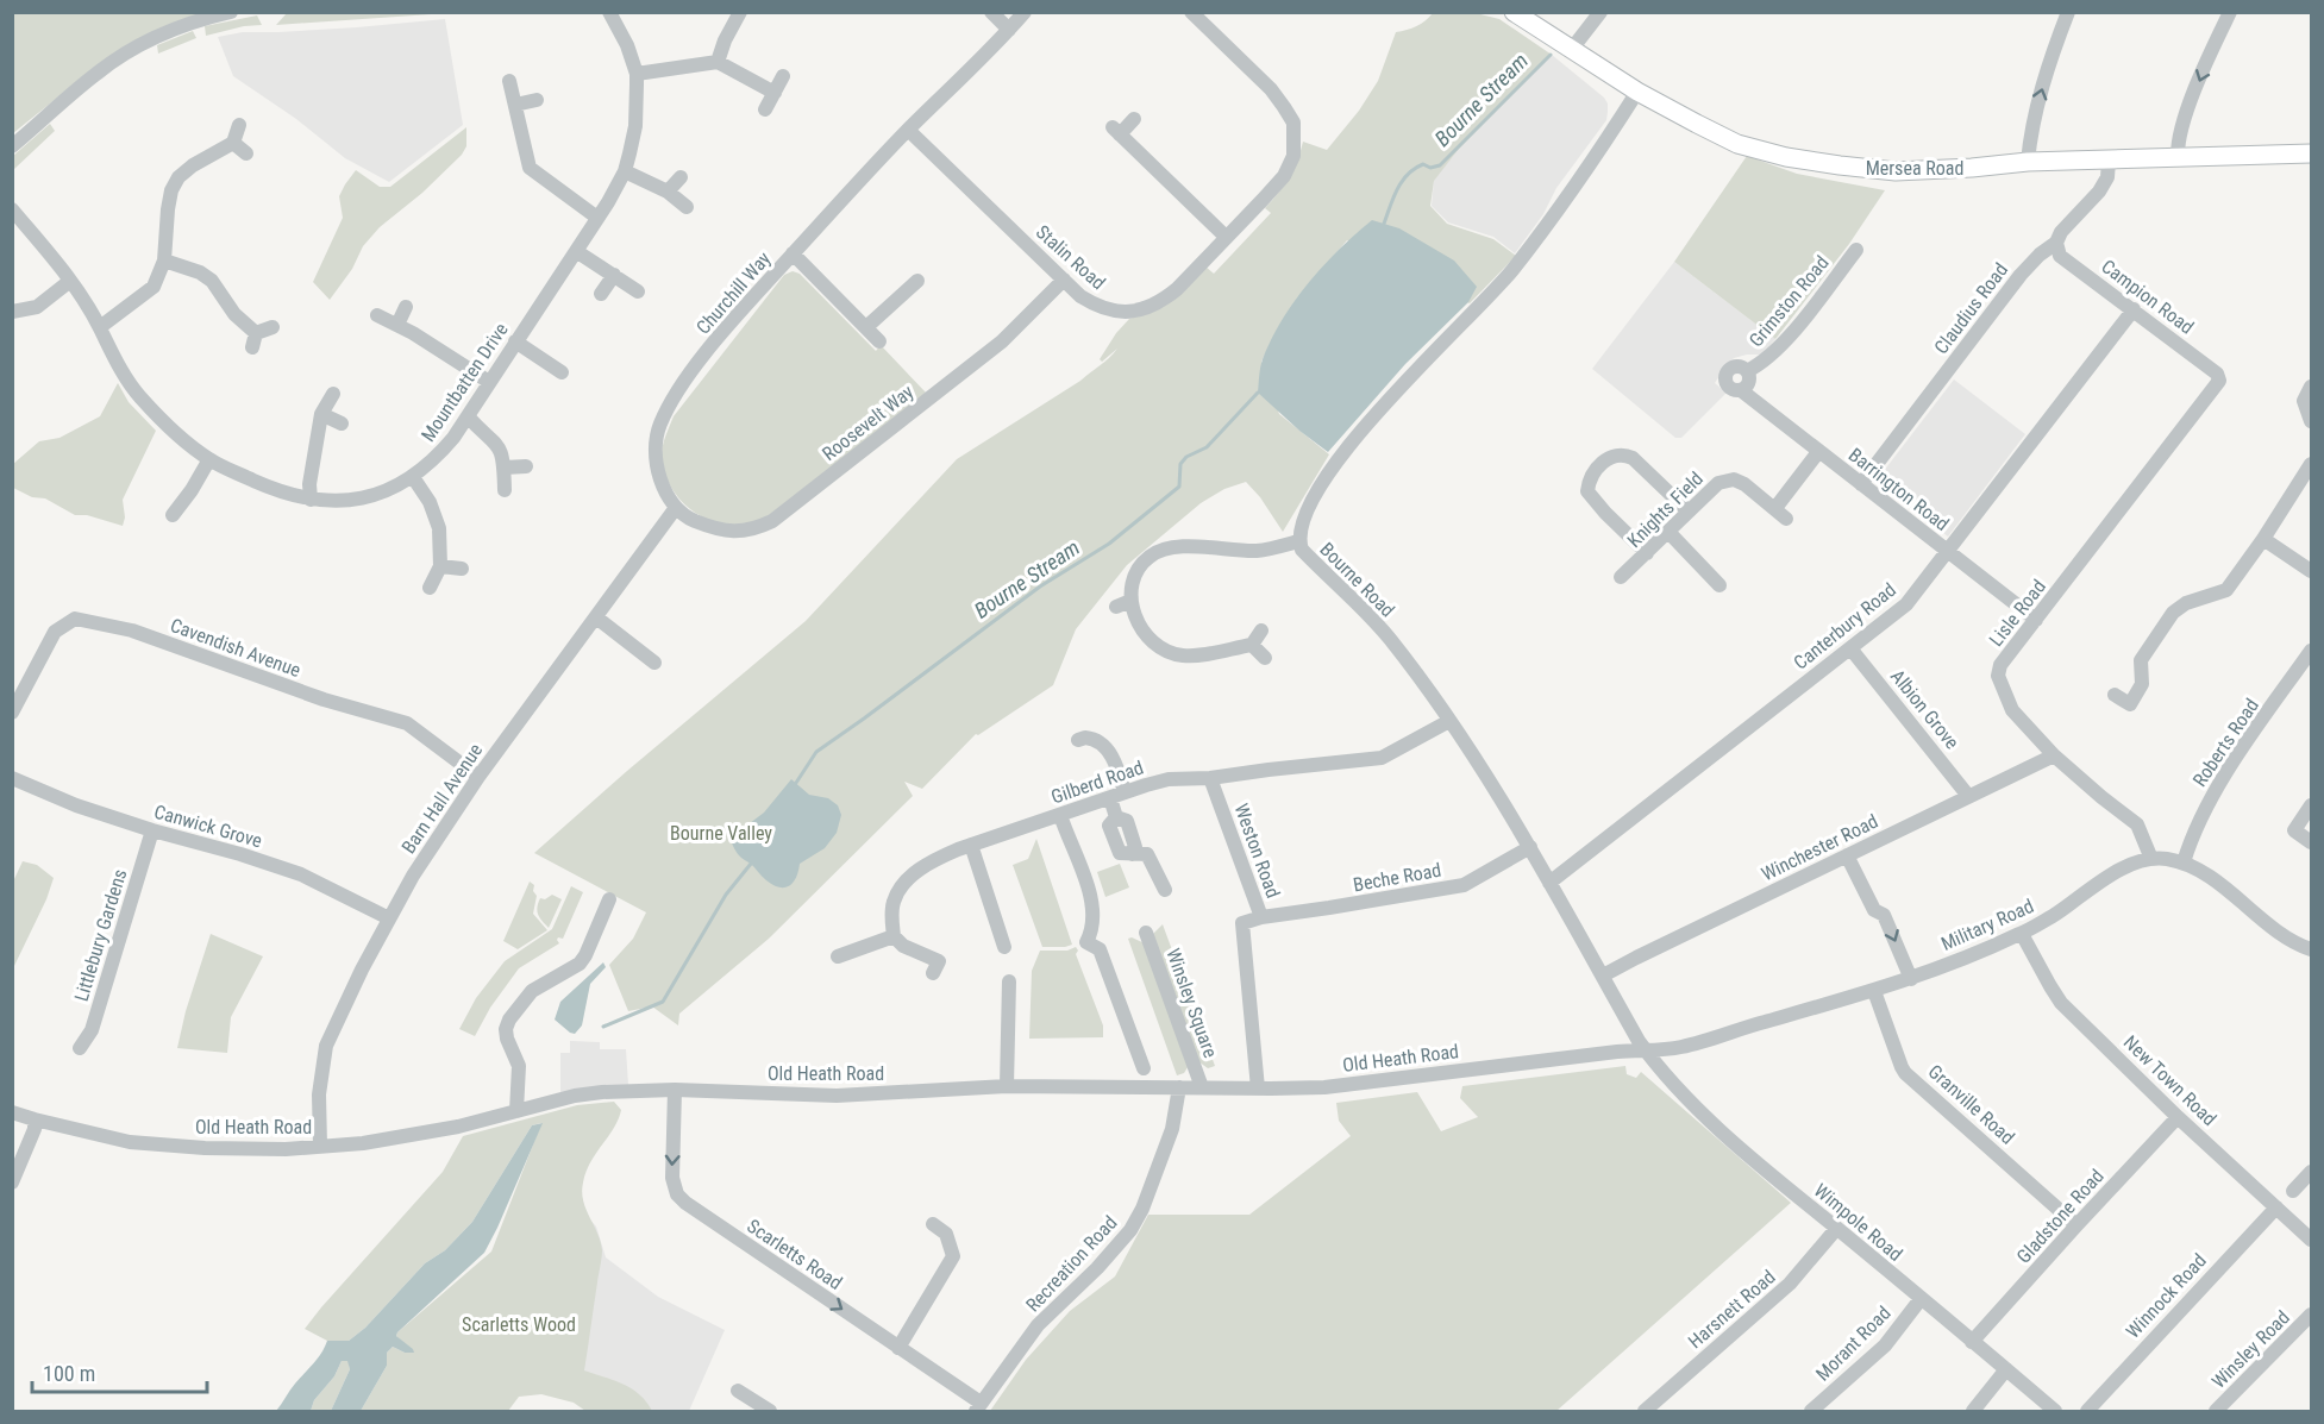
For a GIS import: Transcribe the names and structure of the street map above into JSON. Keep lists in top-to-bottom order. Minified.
{"streets":{"main road":["Mersea Road"],"street":["Stalin Road","Churchill Way","Campion Road","Grimston Road","Claudius Road","Mountbatten Drive","Roosevelt Way","Barrington Road","Knights Field","Bourne Road","Lisle Road","Canterbury Road","Cavendish Avenue","Albion Grove","Roberts Road","Gilberd Road","Barn Hall Avenue","Canwick Grove","Winchester Road","Weston Road","Beche Road","Military Road","Littlebury Gardens","Winsley Square","Old Heath Road","New Town Road","Granville Road","Gladstone Road","Wimpole Road","Scarletts Road","Recreation Road","Winnock Road","Harsnett Road","Morant Road","Winsley Road"]},"crossings":[["Mersea Road","Claudius Road"],["Mersea Road","Bourne Road"],["Stalin Road","Churchill Way"],["Stalin Road","Roosevelt Way"],["Churchill Way","Roosevelt Way"],["Churchill Way","Barn Hall Avenue"],["Campion Road","Claudius Road"],["Campion Road","Lisle Road"],["Campion Road","Canterbury Road"],["Grimston Road","Barrington Road"],["Claudius Road","Barrington Road"],["Roosevelt Way","Barn Hall Avenue"],["Barrington Road","Knights Field"],["Barrington Road","Lisle Road"],["Barrington Road","Canterbury Road"],["Bourne Road","Canterbury Road"],["Bourne Road","Gilberd Road"],["Bourne Road","Winchester Road"],["Bourne Road","Beche Road"],["Bourne Road","Military Road"],["Bourne Road","Old Heath Road"],["Bourne Road","Wimpole Road"],["Lisle Road","Winchester Road"],["Lisle Road","Military Road"],["Canterbury Road","Albion Grove"],["Cavendish Avenue","Barn Hall Avenue"],["Albion Grove","Winchester Road"],["Roberts Road","Military Road"],["Gilberd Road","Weston Road"],["Barn Hall Avenue","Canwick Grove"],["Barn Hall Avenue","Old Heath Road"],["Canwick Grove","Littlebury Gardens"],["Weston Road","Beche Road"],["Weston Road","Old Heath Road"],["Military Road","Old Heath Road"],["Military Road","New Town Road"],["Military Road","Granville Road"],["Military Road","Wimpole Road"],["Winsley Square","Old Heath Road"],["Old Heath Road","Wimpole Road"],["Old Heath Road","Scarletts Road"],["Old Heath Road","Recreation Road"],["New Town Road","Gladstone Road"],["New Town Road","Winnock Road"],["Granville Road","Gladstone Road"],["Gladstone Road","Wimpole Road"],["Wimpole Road","Harsnett Road"],["Wimpole Road","Morant Road"],["Scarletts Road","Recreation Road"]],"one_way":["Scarletts Road"],"water":["Bourne Stream"],"parks":["Bourne Valley","Scarletts Wood"],"scale_bar":"100 m"}
